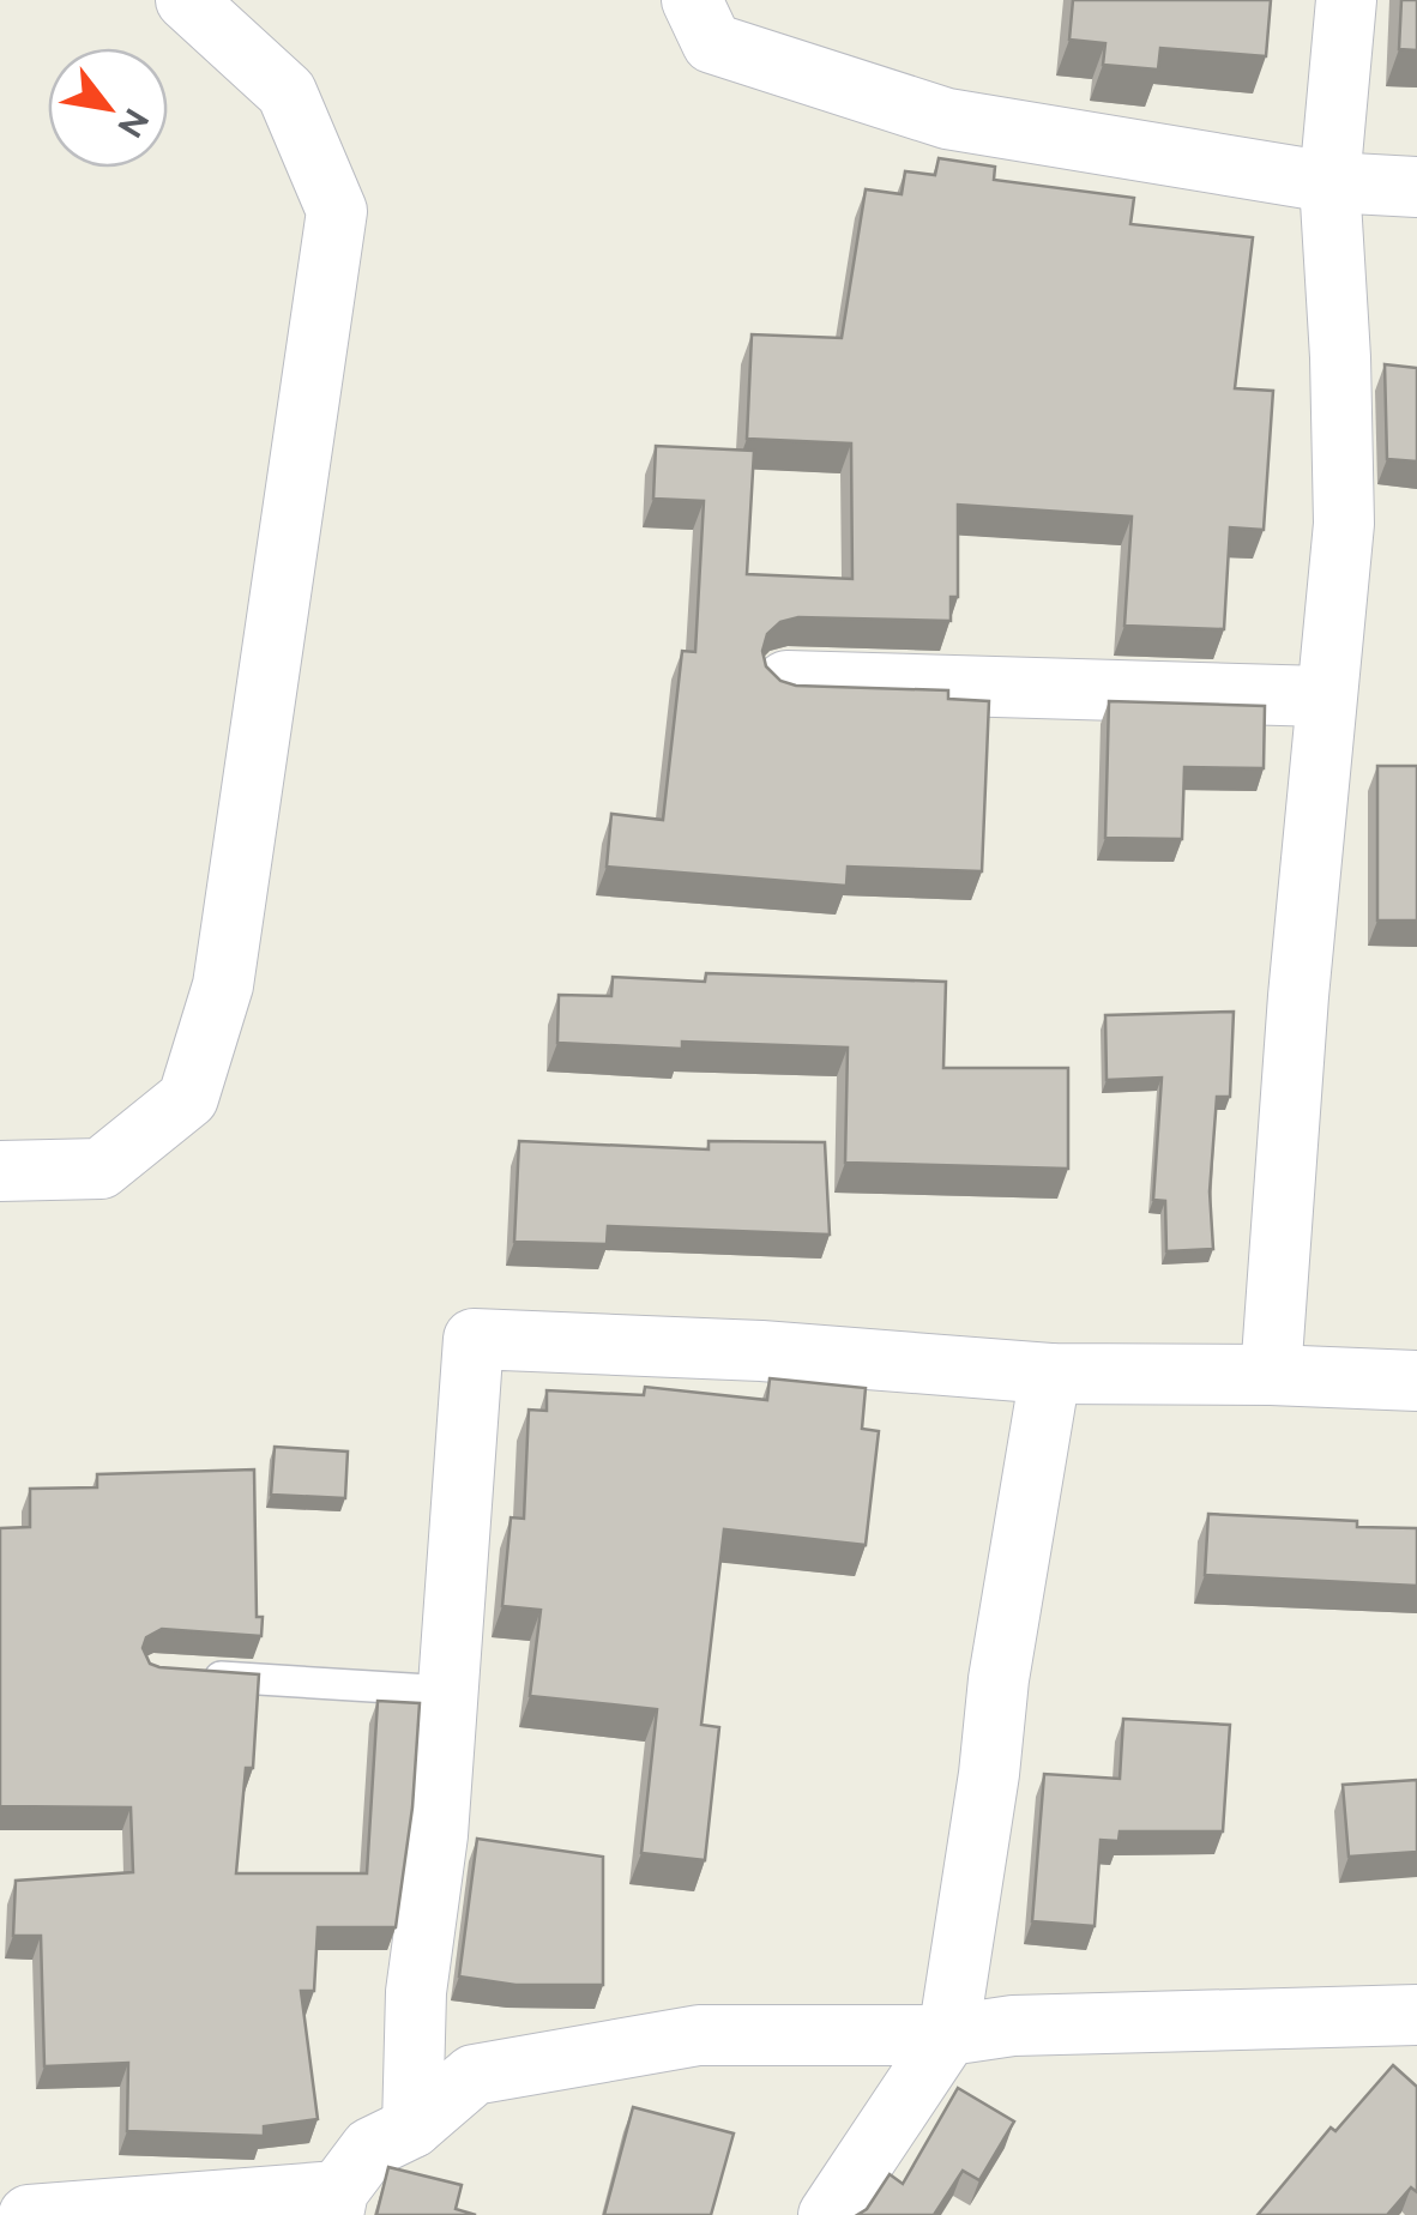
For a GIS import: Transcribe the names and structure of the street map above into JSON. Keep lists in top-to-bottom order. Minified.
{"north":"bottom right"}
